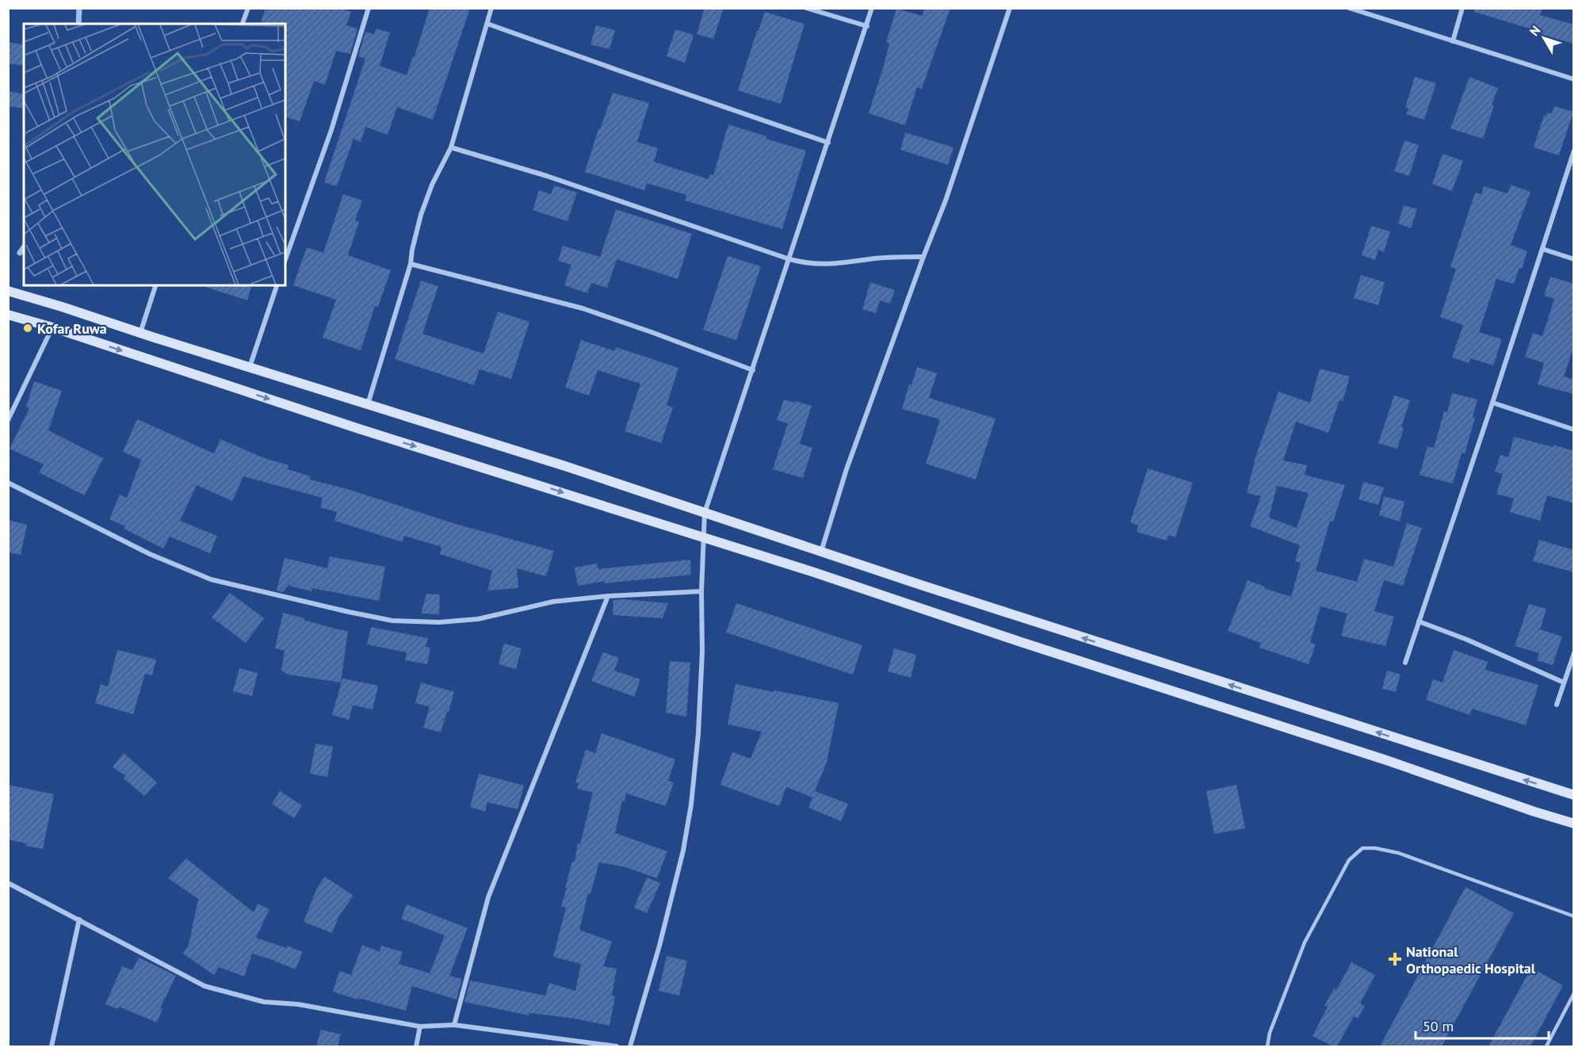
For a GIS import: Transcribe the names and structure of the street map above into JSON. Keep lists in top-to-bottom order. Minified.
{"places":{"other":["Kofar Ruwa"],"health":["National Orthopaedic Hospital"]},"scale_bar":"50 m","north":"top left"}
